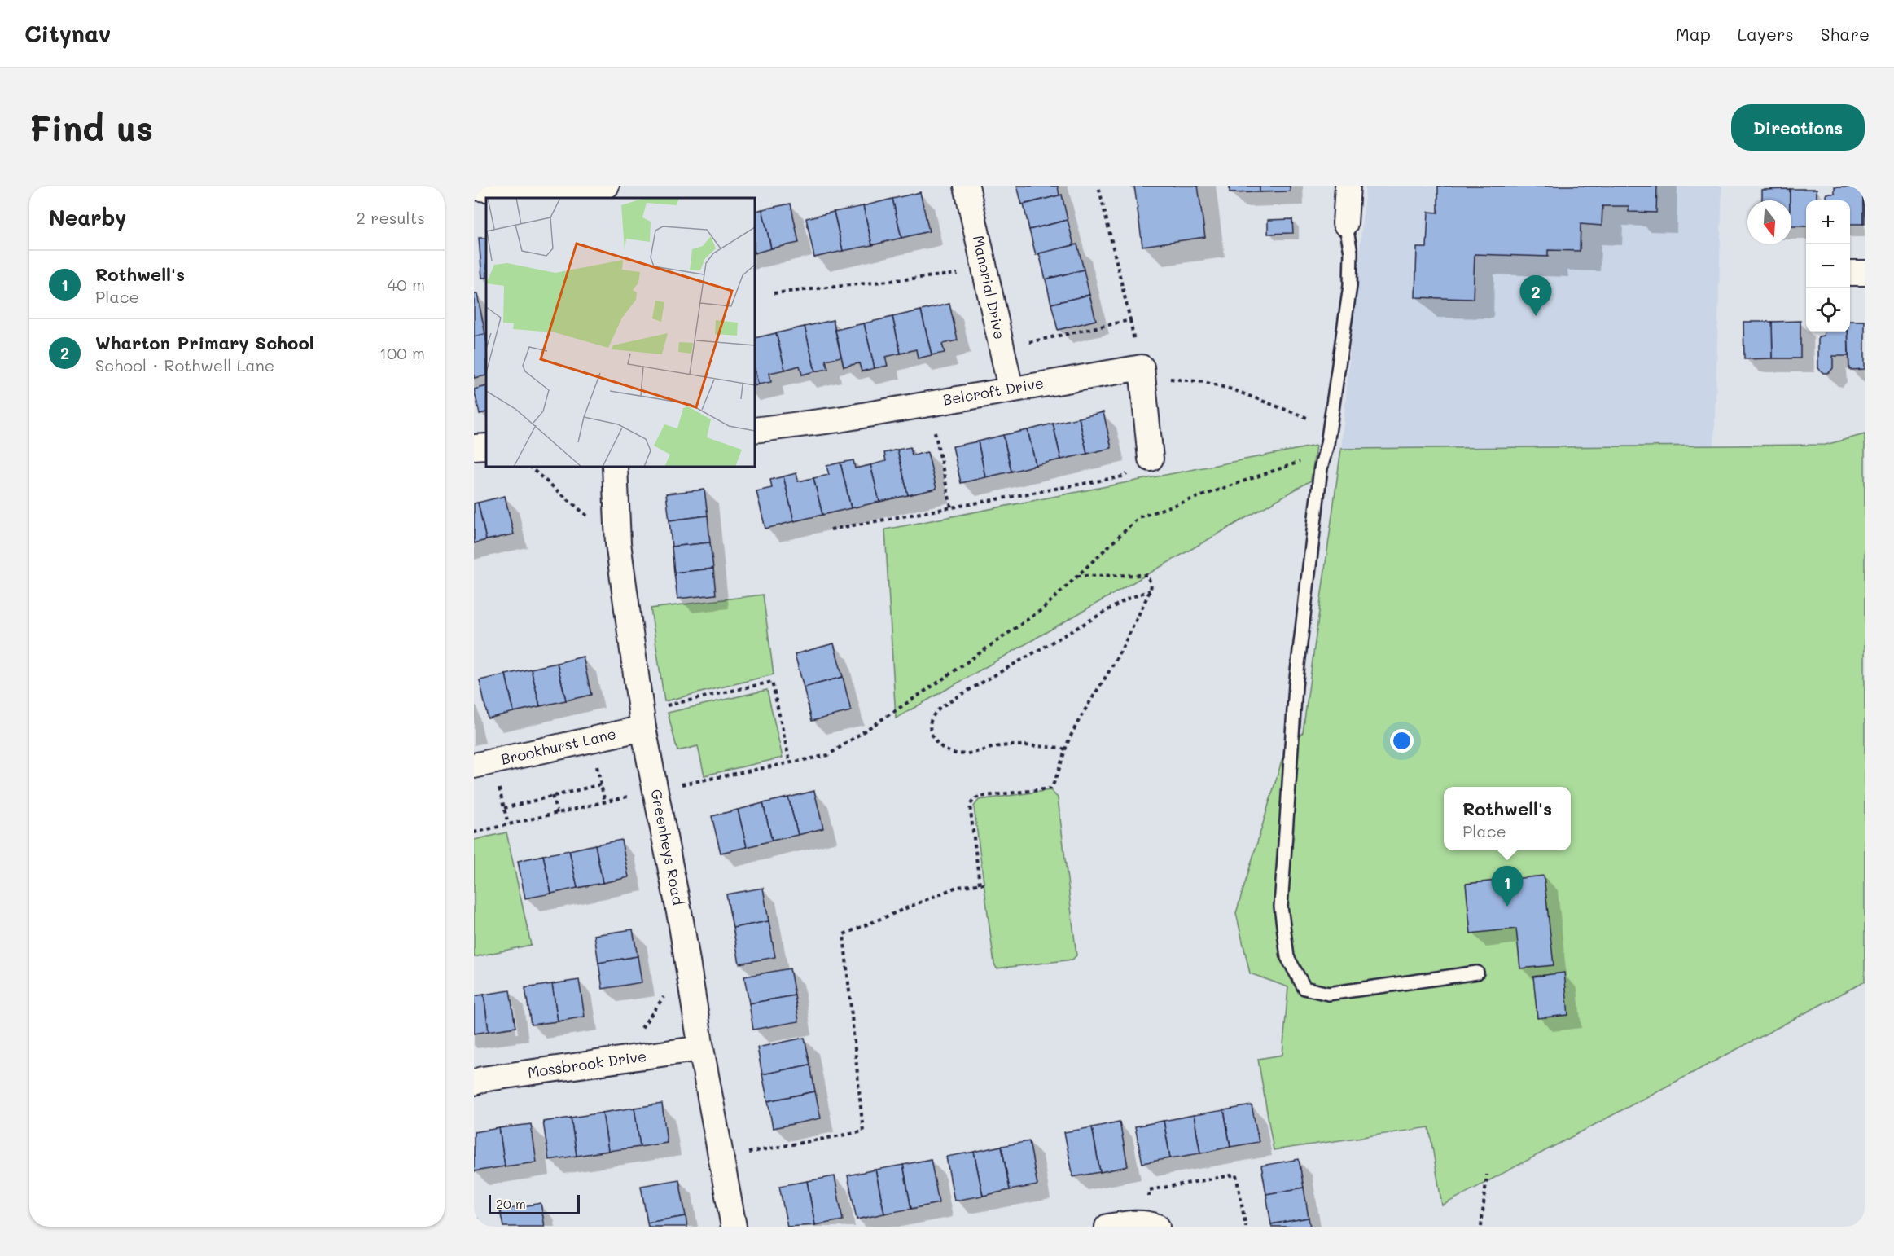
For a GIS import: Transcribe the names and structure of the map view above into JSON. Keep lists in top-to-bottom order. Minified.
{"streets":{"street":["Manorial Drive","Belcroft Drive","Brookhurst Lane","Greenheys Road","Mossbrook Drive"]},"crossings":[["Manorial Drive","Belcroft Drive"],["Brookhurst Lane","Greenheys Road"],["Greenheys Road","Mossbrook Drive"]],"scale_bar":"20 m","north":"bottom","page":{"header":"Citynav","nav":["Map","Layers","Share"],"buttons":"Directions","title":"Find us","heading":["Nearby","2 results"],"map_buttons":["+","−"],"list":[{"mark":"1","name":"Rothwell's","note":"Place","value":"40 m"},{"mark":"2","name":"Wharton Primary School","note":"School · Rothwell Lane","value":"100 m"}],"pins":["2","1"],"popup":["Rothwell's","Place"],"scale":"20 m"}}
